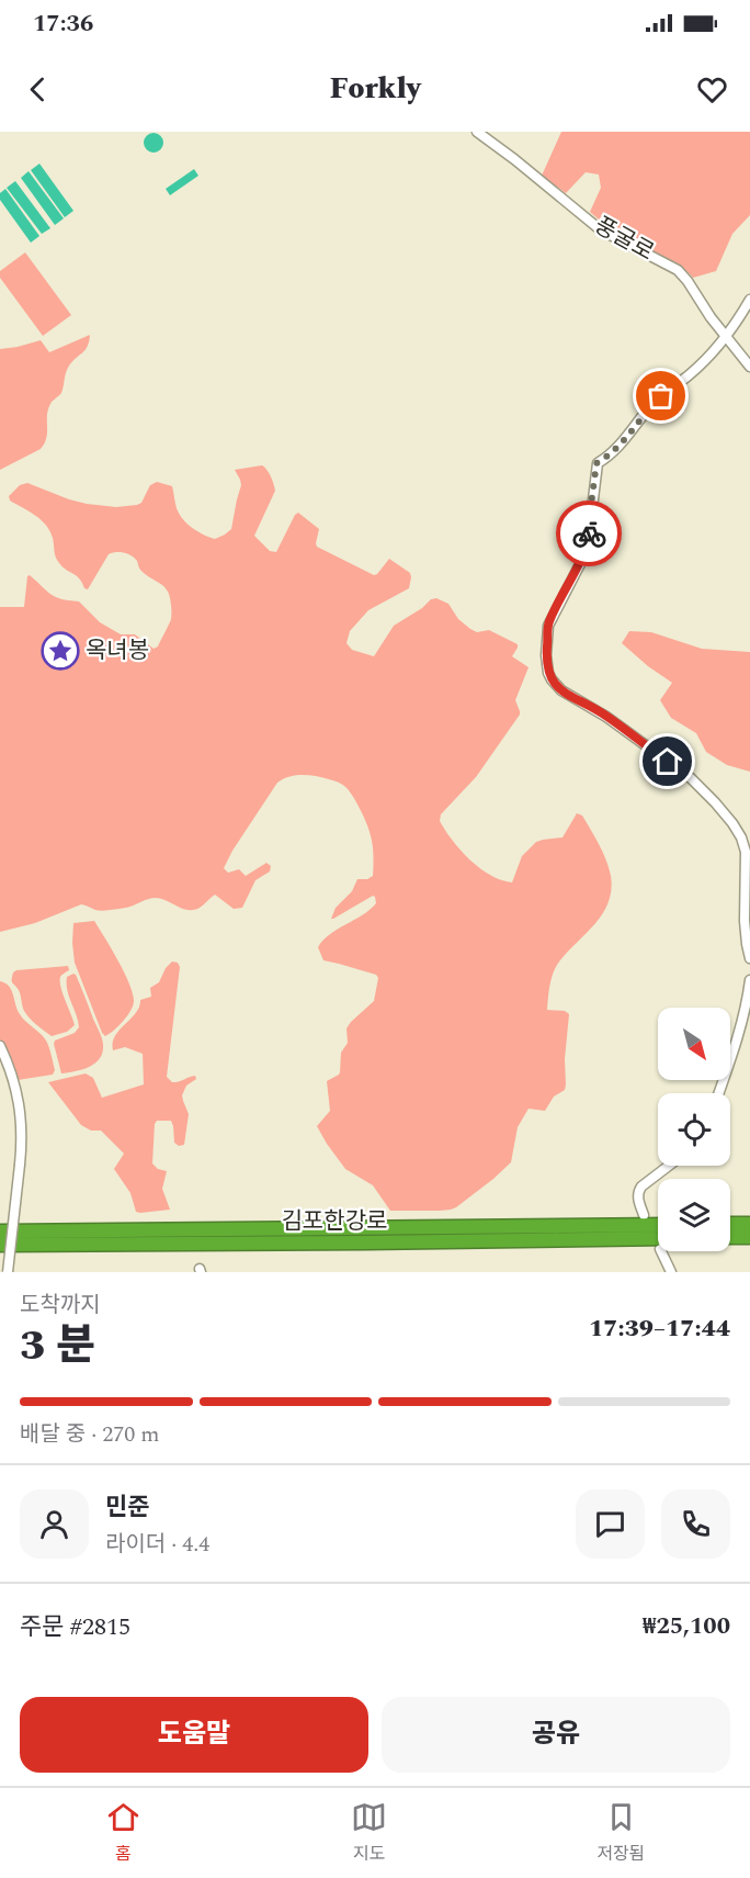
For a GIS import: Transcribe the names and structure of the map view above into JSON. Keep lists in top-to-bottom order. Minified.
{"streets":{"highway":["김포한강로"],"street":["풍굴로"]},"places":{"place":["옥녀봉"]},"north":"bottom right","page":{"status":"17:36","header":"Forkly","heading":["3 분","도착까지","17:39–17:44"],"panel":["민준","라이더 · 4.4","주문 #2815","₩25,100"],"bar":"배달 중 · 270 m","buttons":["도움말","공유"],"tabs":["홈","지도","저장됨"]}}
